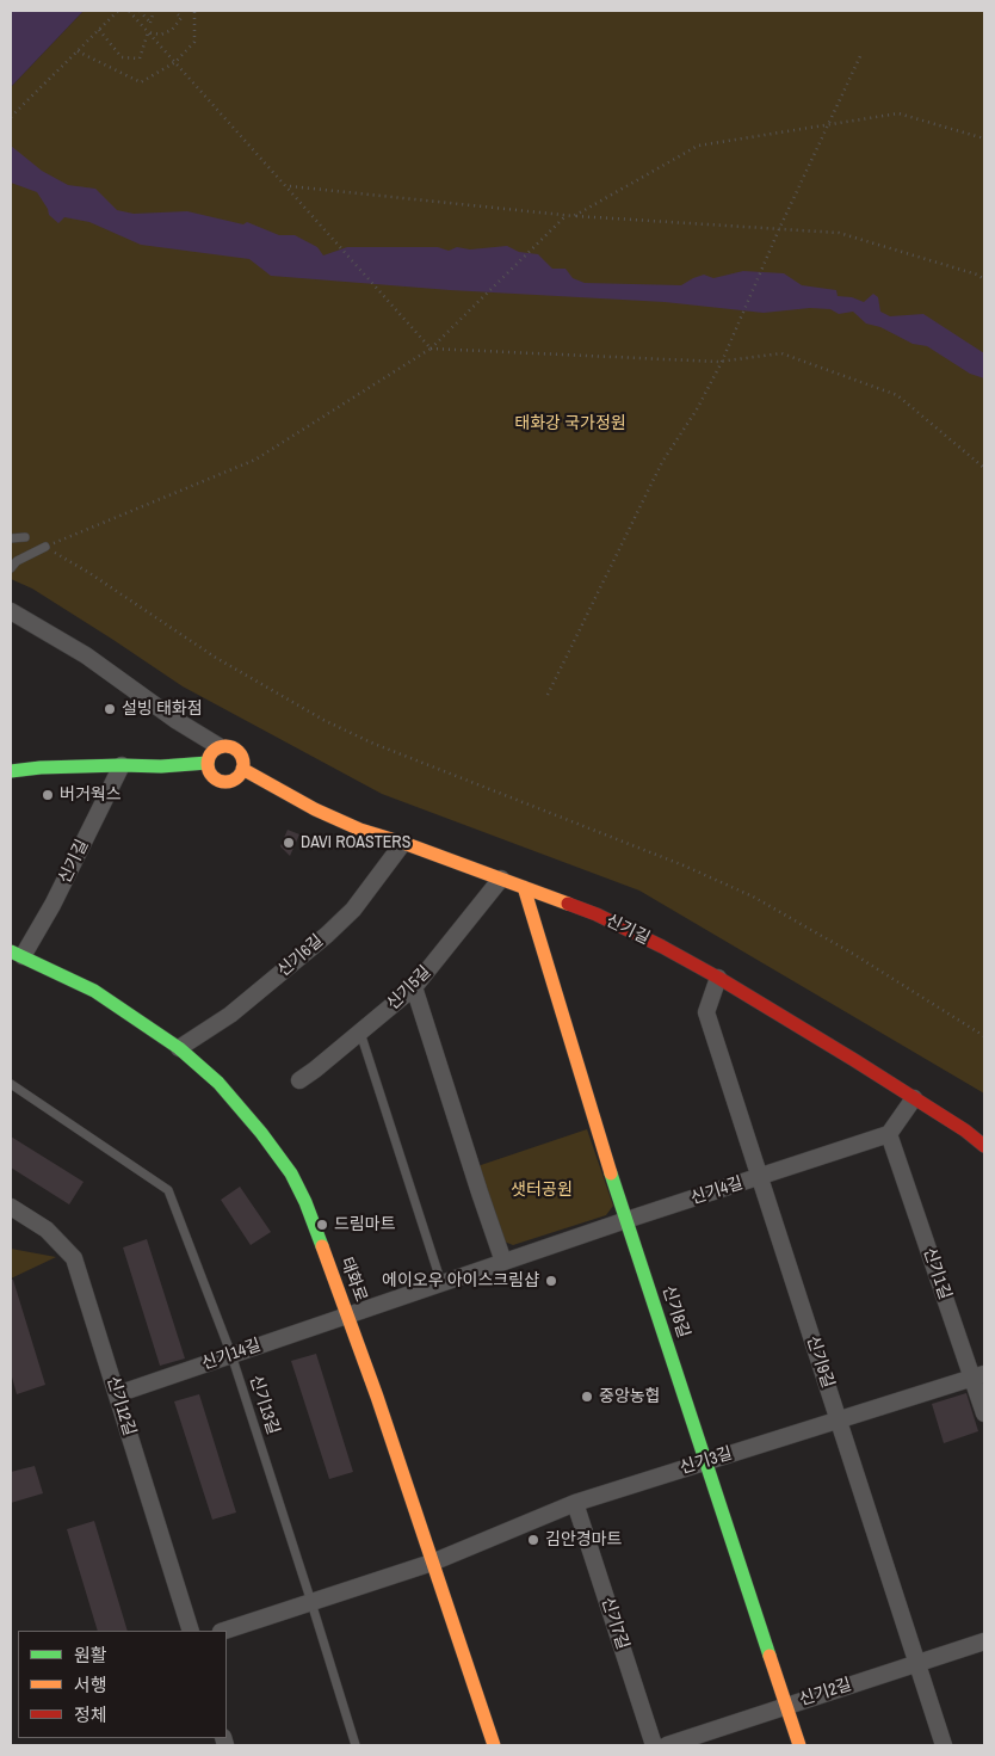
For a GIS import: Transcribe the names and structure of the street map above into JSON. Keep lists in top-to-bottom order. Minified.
{"streets":{"street":["신기길","신기6길","신기5길","신기4길","신기1길","태화로","신기8길","신기14길","신기9길","신기12길","신기3길","신기7길","신기2길"],"lane":["신기13길"]},"crossings":[["신기길","신기6길"],["신기길","신기5길"],["신기길","태화로"],["신기길","신기8길"],["신기길","신기9길"],["신기6길","태화로"],["신기4길","신기1길"],["신기4길","태화로"],["신기4길","신기8길"],["신기4길","신기14길"],["신기4길","신기9길"],["신기1길","신기3길"],["태화로","신기14길"],["태화로","신기3길"],["신기8길","신기3길"],["신기8길","신기2길"],["신기14길","신기13길"],["신기14길","신기12길"],["신기9길","신기3길"],["신기9길","신기2길"],["신기13길","신기3길"],["신기3길","신기7길"]],"parks":["태화강 국가정원","샛터공원"],"places":["설빙 태화점","버거웍스","DAVI ROASTERS","드림마트","에이오우 아이스크림샵","중앙농협","김안경마트"],"legend":["원활","서행","정체"]}
